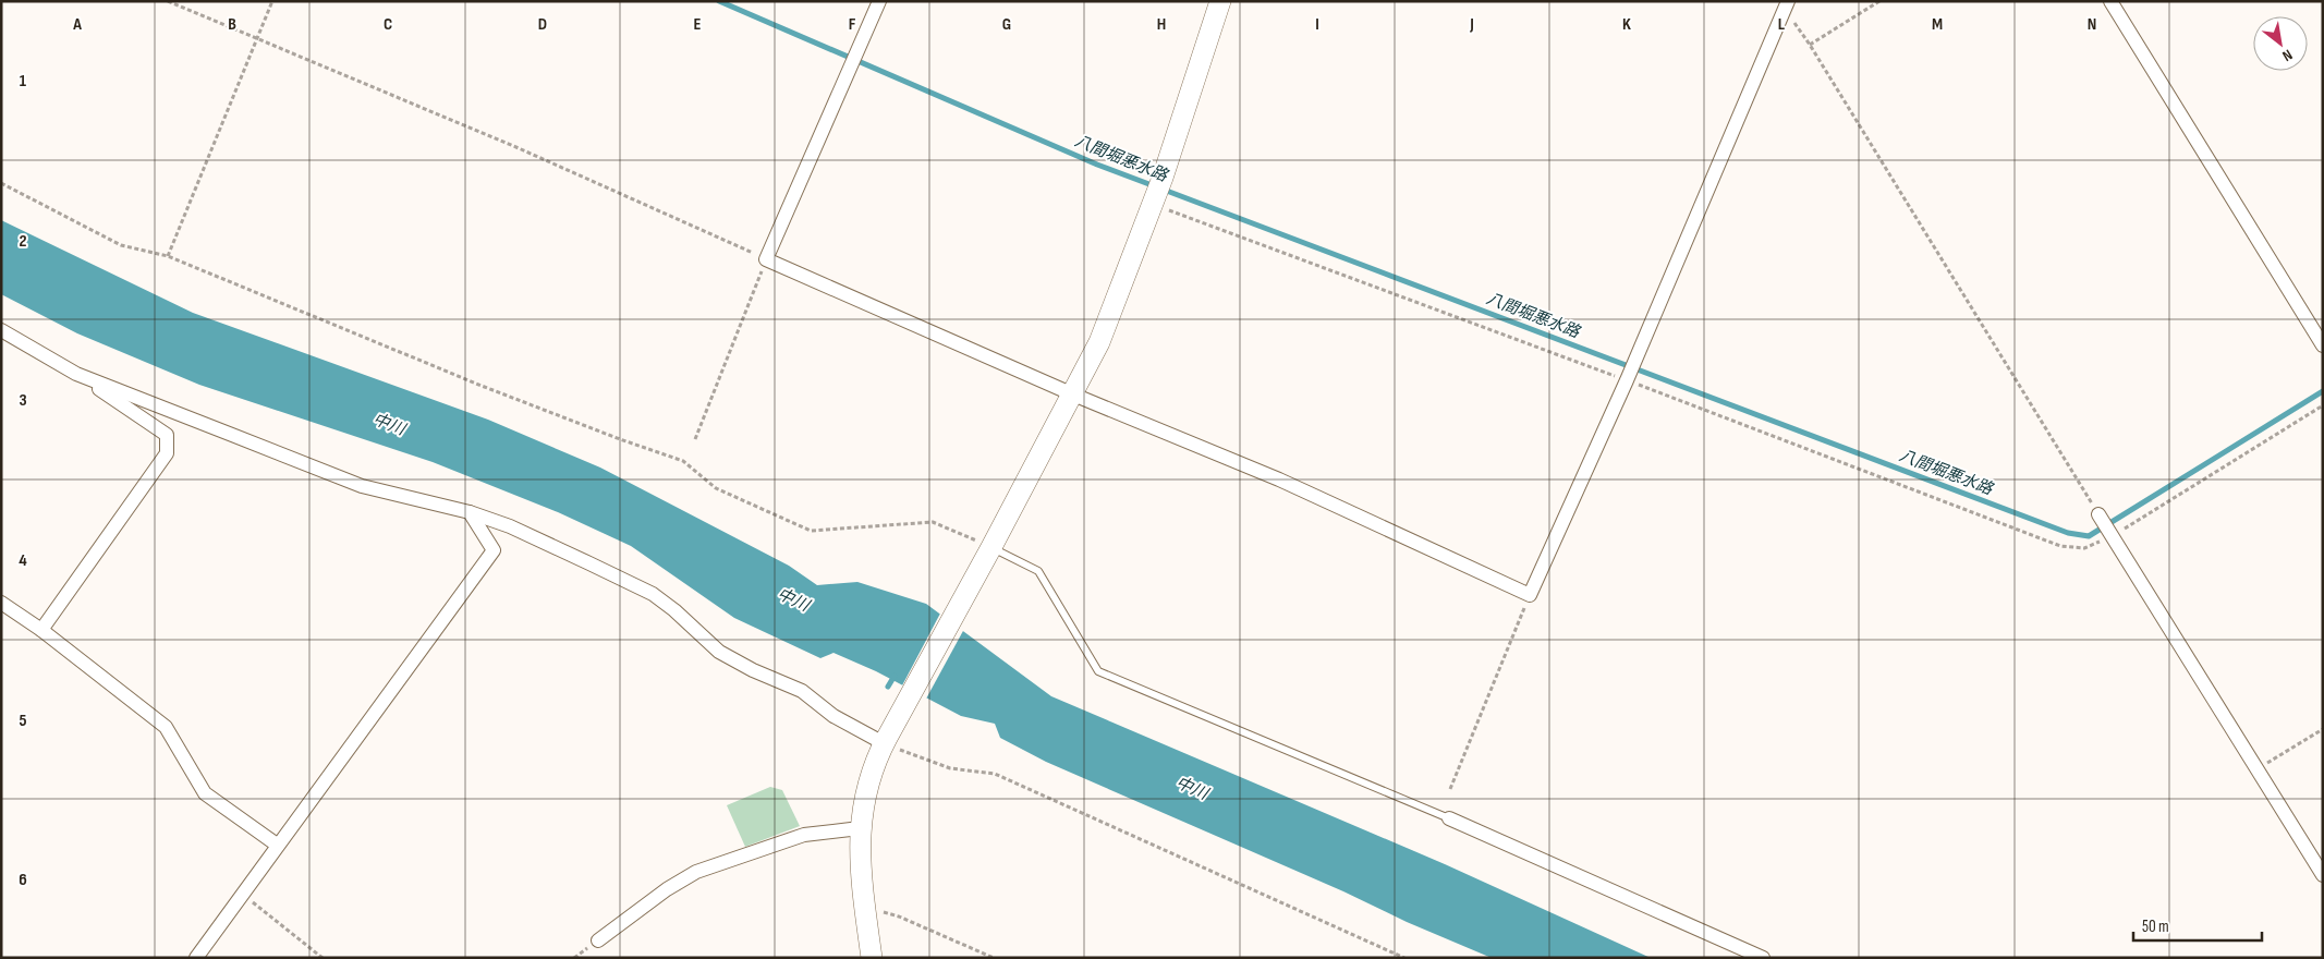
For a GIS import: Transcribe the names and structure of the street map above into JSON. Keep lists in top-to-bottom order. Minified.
{"water":["八間堀悪水路","中川"],"scale_bar":"50 m","north":"bottom right","grid":{"columns":["A","B","C","D","E","F","G","H","I","J","K","L","M","N"],"rows":["1","2","3","4","5","6"]}}
